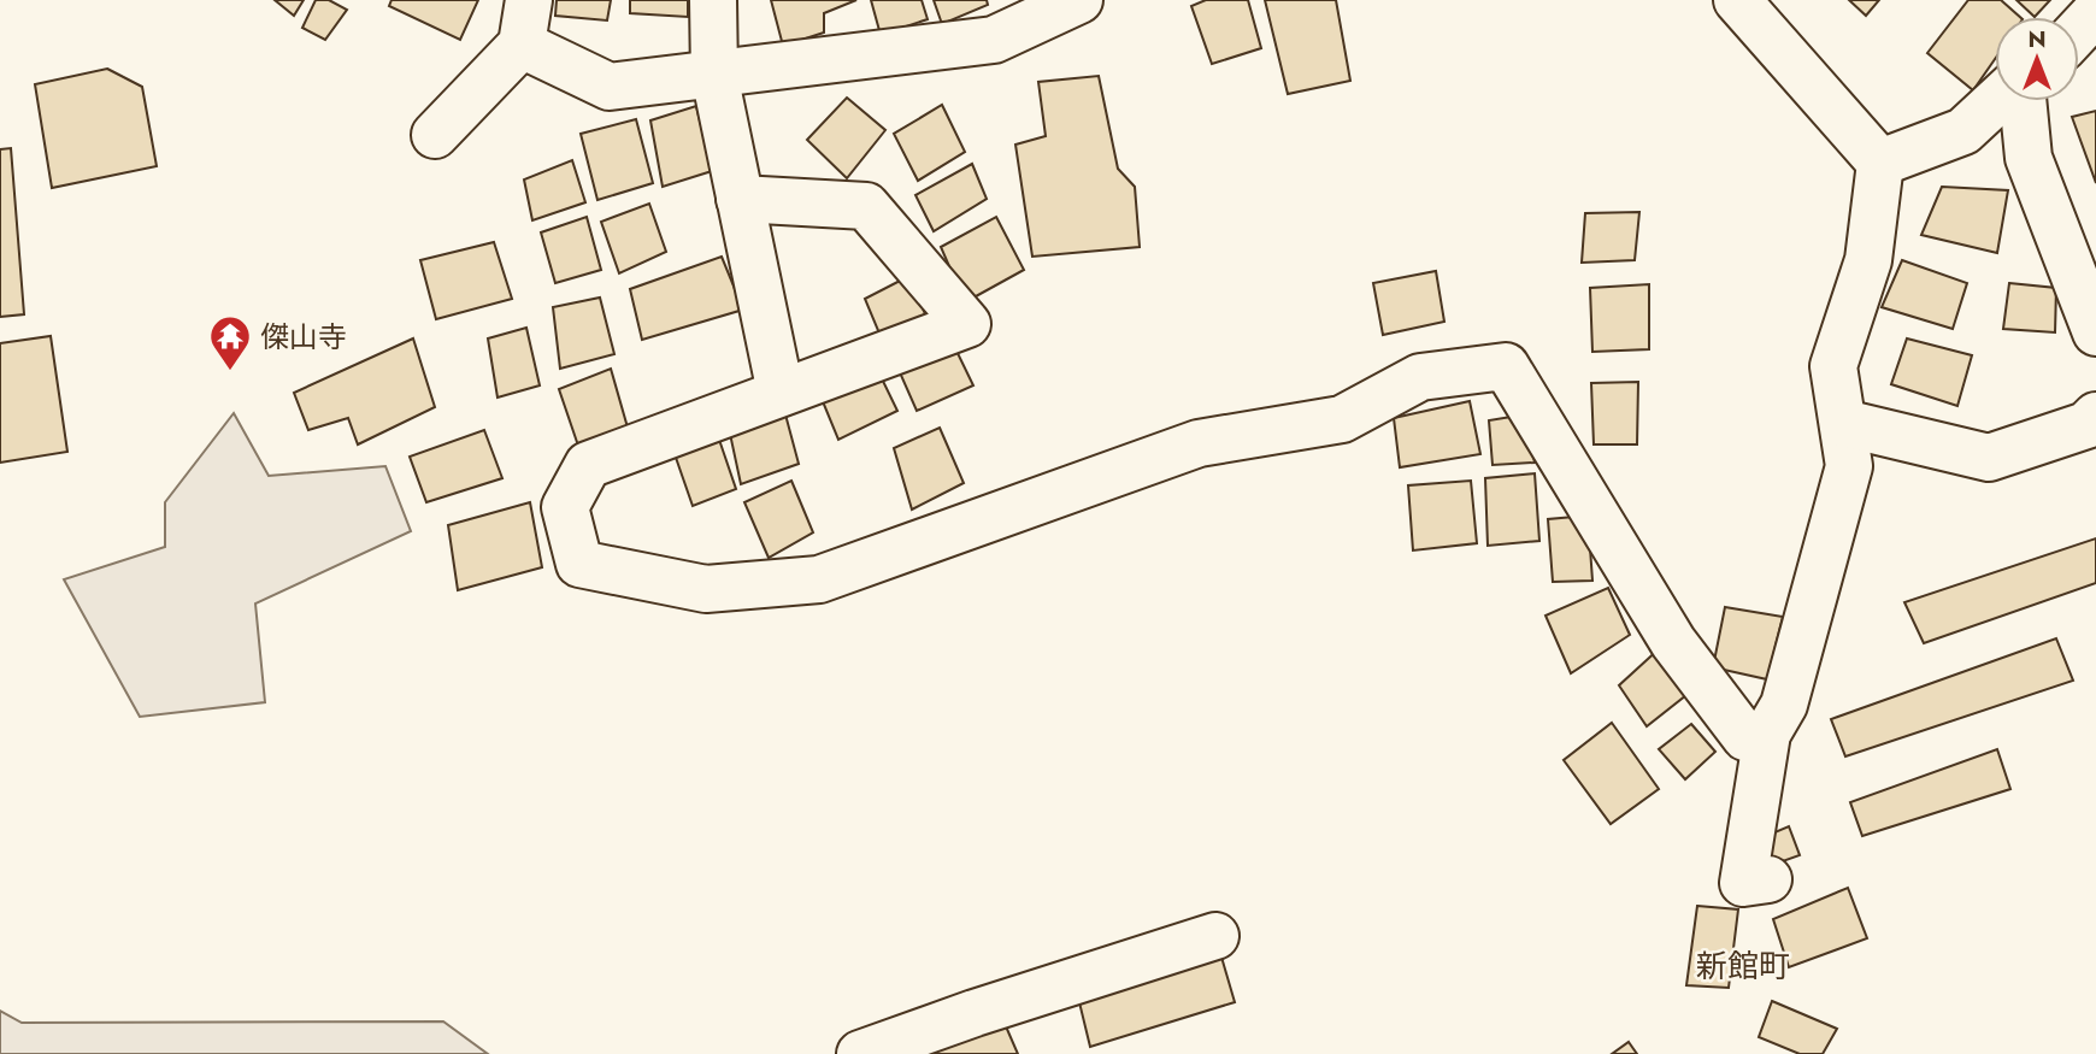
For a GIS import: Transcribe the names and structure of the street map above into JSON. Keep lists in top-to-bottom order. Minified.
{"districts":["新館町"],"places":{"temple":["傑山寺"]},"north":"top"}
